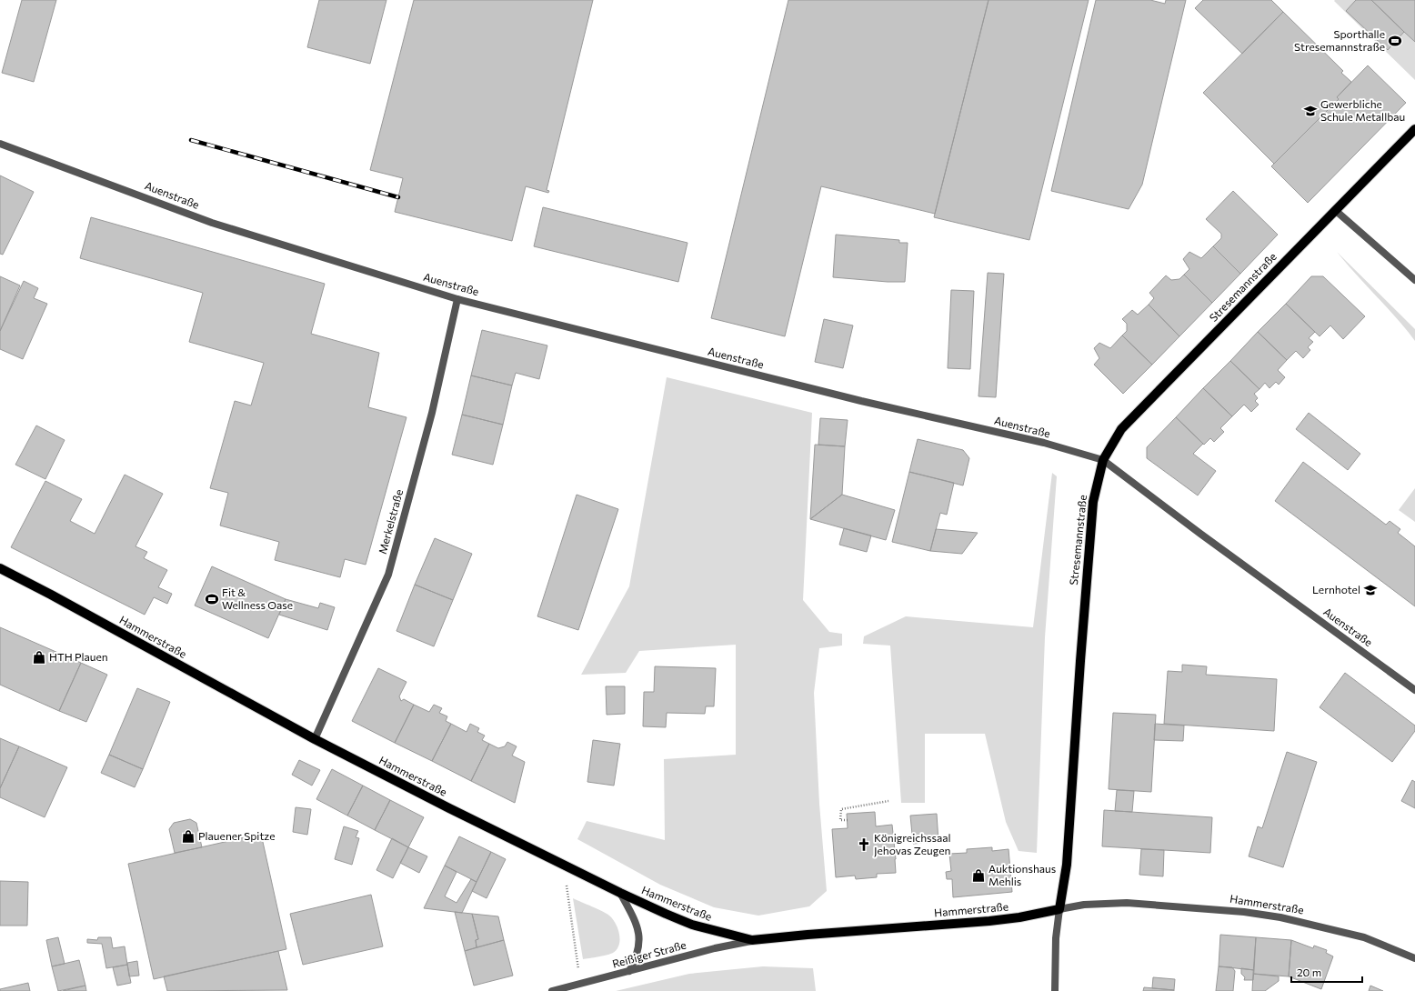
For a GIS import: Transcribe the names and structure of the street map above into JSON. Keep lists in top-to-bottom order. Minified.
{"streets":{"main road":["Stresemannstraße","Hammerstraße"],"street":["Auenstraße","Merkelstraße","Reißiger Straße"]},"crossings":[["Auenstraße","Stresemannstraße"],["Auenstraße","Merkelstraße"],["Stresemannstraße","Hammerstraße"],["Merkelstraße","Hammerstraße"],["Hammerstraße","Reißiger Straße"]],"places":{"sports":["Sporthalle Stresemannstraße","Fit & Wellness Oase"],"school or university":["Gewerbliche Schule Metallbau","Lernhotel"],"shop":["HTH Plauen","Plauener Spitze","Auktionshaus Mehlis"],"church":["Königreichssaal Jehovas Zeugen"]},"scale_bar":"20 m"}
